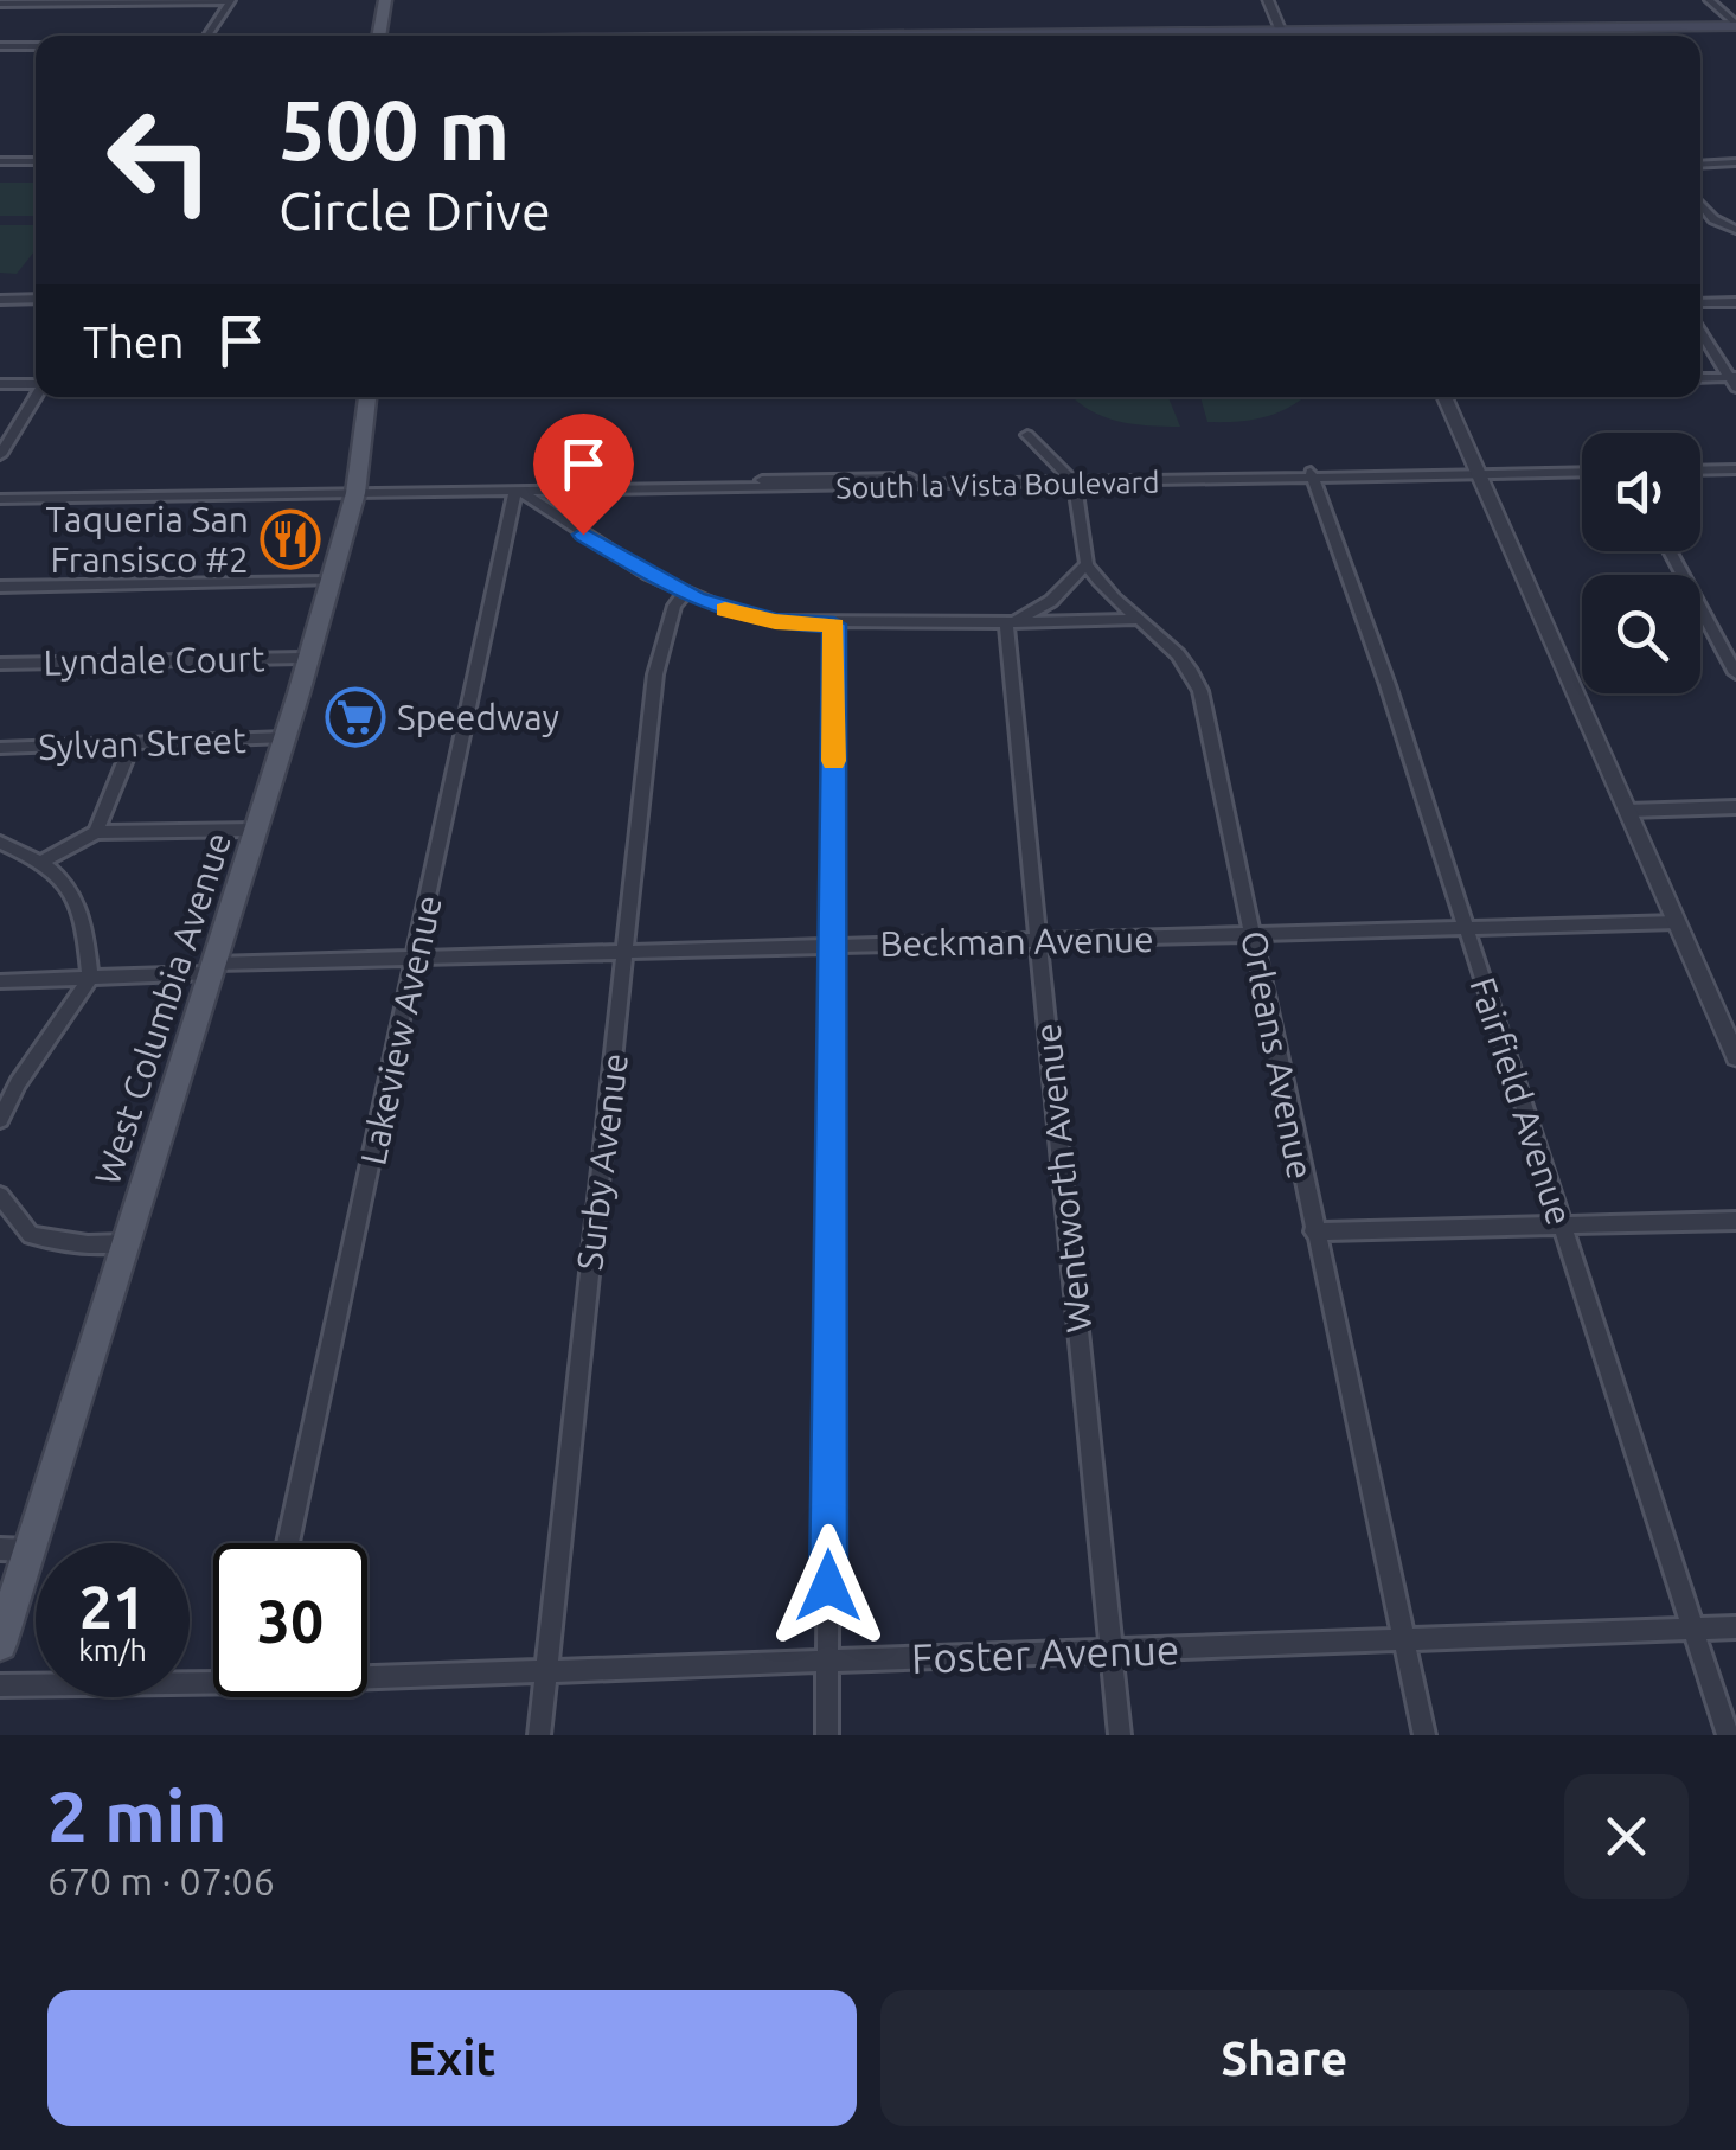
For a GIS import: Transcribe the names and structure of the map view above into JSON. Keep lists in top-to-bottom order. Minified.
{"streets":{"main road":["West Columbia Avenue"],"street":["South la Vista Boulevard","Lyndale Court","Sylvan Street","Beckman Avenue","Lakeview Avenue","Orleans Avenue","Fairfield Avenue","Surby Avenue","Wentworth Avenue","Foster Avenue"]},"crossings":[["South la Vista Boulevard","West Columbia Avenue"],["South la Vista Boulevard","Lakeview Avenue"],["South la Vista Boulevard","Fairfield Avenue"],["Lyndale Court","West Columbia Avenue"],["Sylvan Street","West Columbia Avenue"],["Beckman Avenue","West Columbia Avenue"],["Beckman Avenue","Lakeview Avenue"],["Beckman Avenue","Orleans Avenue"],["Beckman Avenue","Fairfield Avenue"],["Beckman Avenue","Surby Avenue"],["Beckman Avenue","Wentworth Avenue"],["Orleans Avenue","Foster Avenue"],["Fairfield Avenue","Foster Avenue"],["Surby Avenue","Foster Avenue"],["Wentworth Avenue","Foster Avenue"]],"places":{"restaurant":["Taqueria San Fransisco #2"],"supermarket":["Speedway"]},"page":{"turn":["500 m","Circle Drive"],"then":"Then","speed":"21 km/h","limit":"30","heading":["2 min","670 m · 07:06"],"buttons":["Exit","Share"]}}
